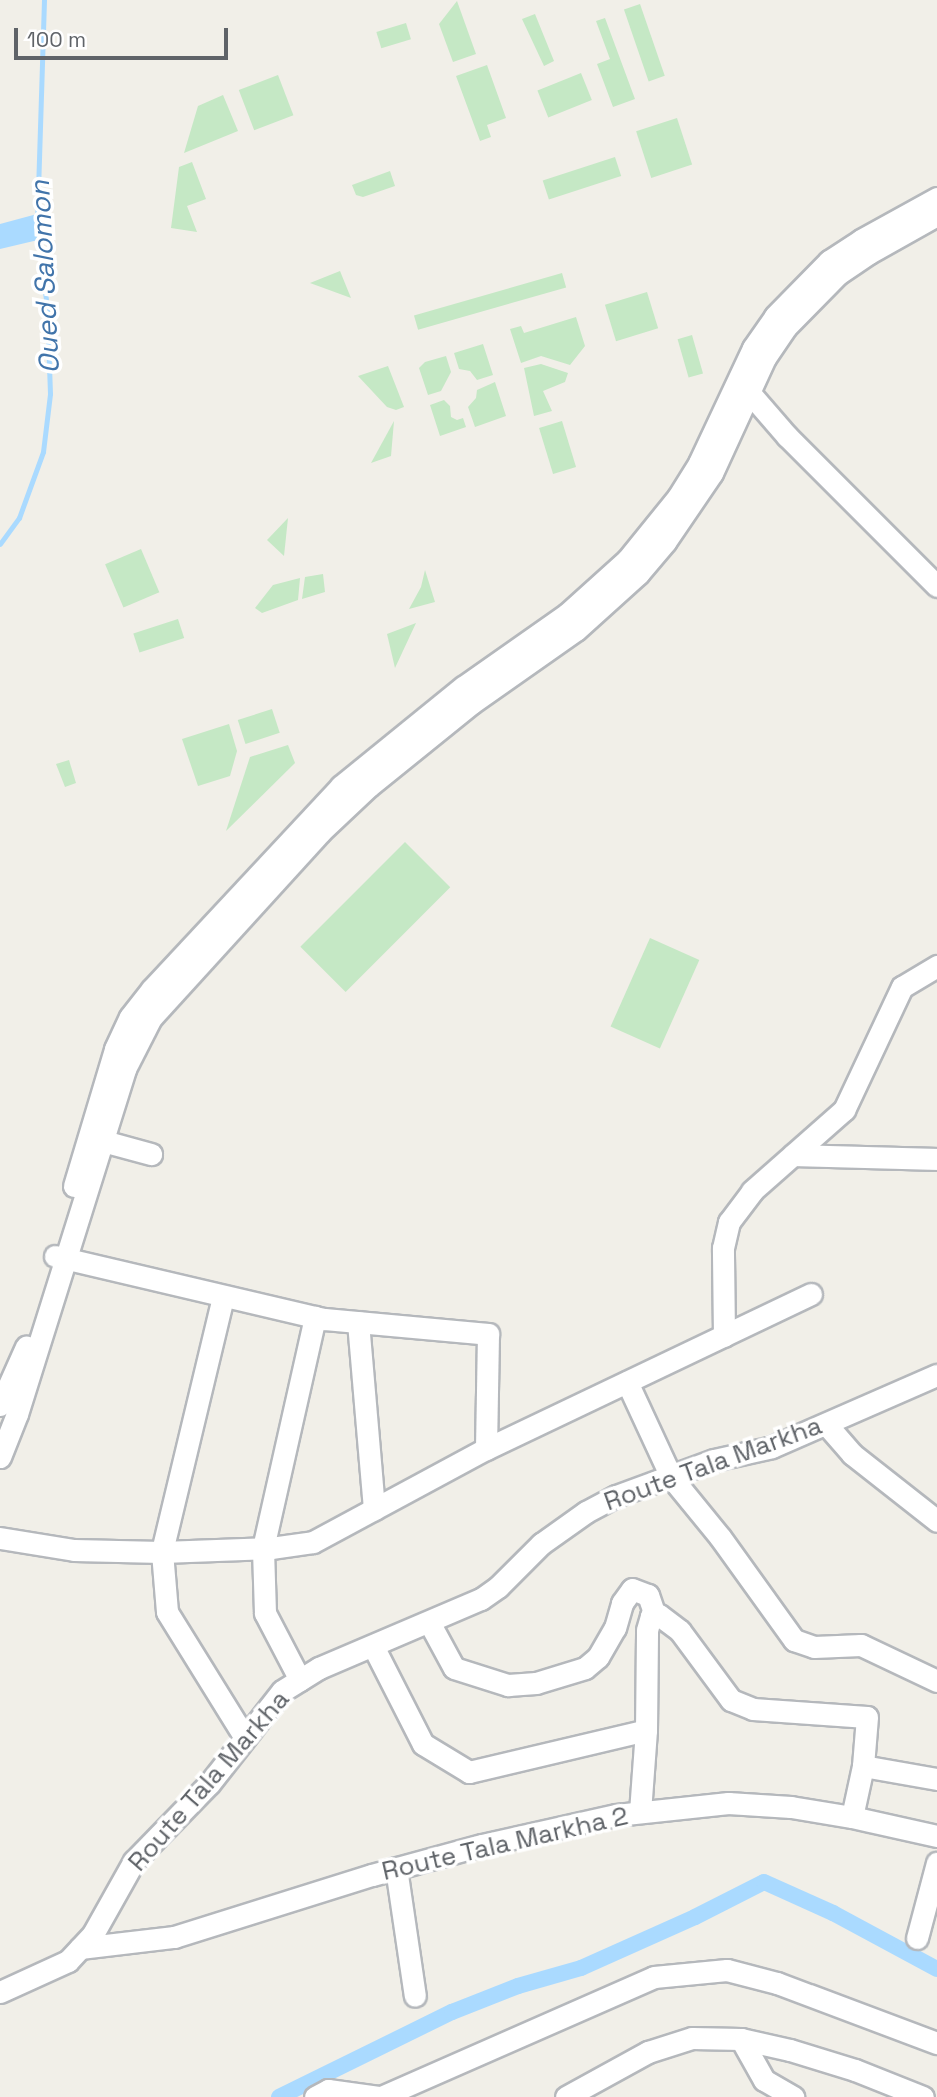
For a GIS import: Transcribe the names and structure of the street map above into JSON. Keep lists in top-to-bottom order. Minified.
{"streets":{"street":["Route Tala Markha","Route Tala Markha 2"]},"crossings":[["Route Tala Markha","Route Tala Markha 2"]],"water":["Oued Salomon"],"scale_bar":"100 m"}
